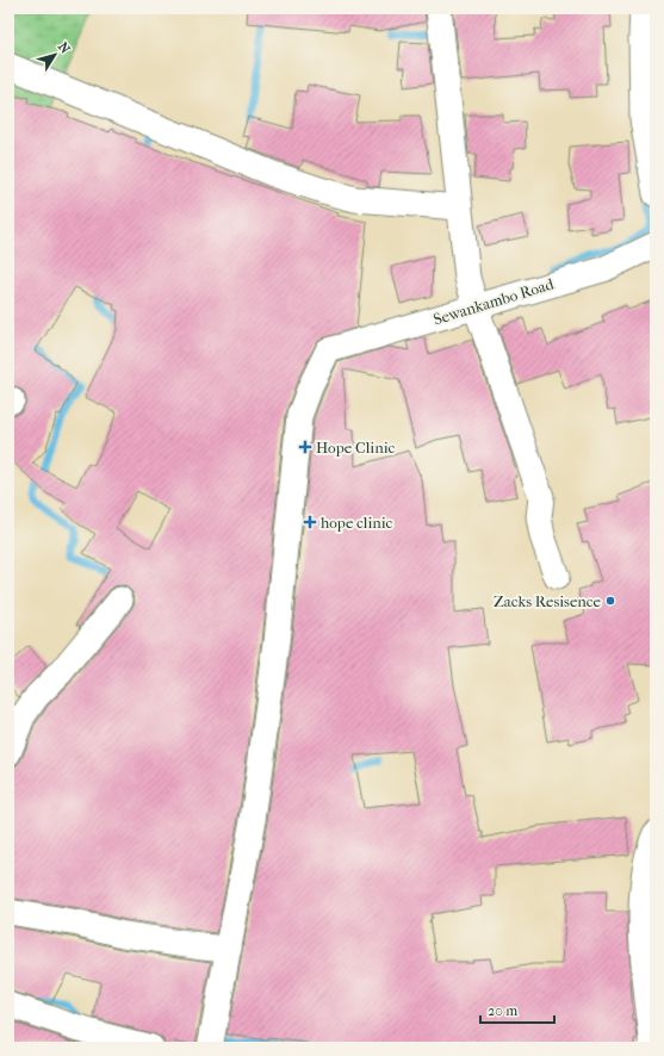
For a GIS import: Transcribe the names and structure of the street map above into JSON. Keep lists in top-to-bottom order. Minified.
{"streets":{"street":["Sewankambo Road"]},"places":{"health":["Hope Clinic","hope clinic"],"other":["Zacks Resisence"]},"scale_bar":"20 m","north":"top right"}
